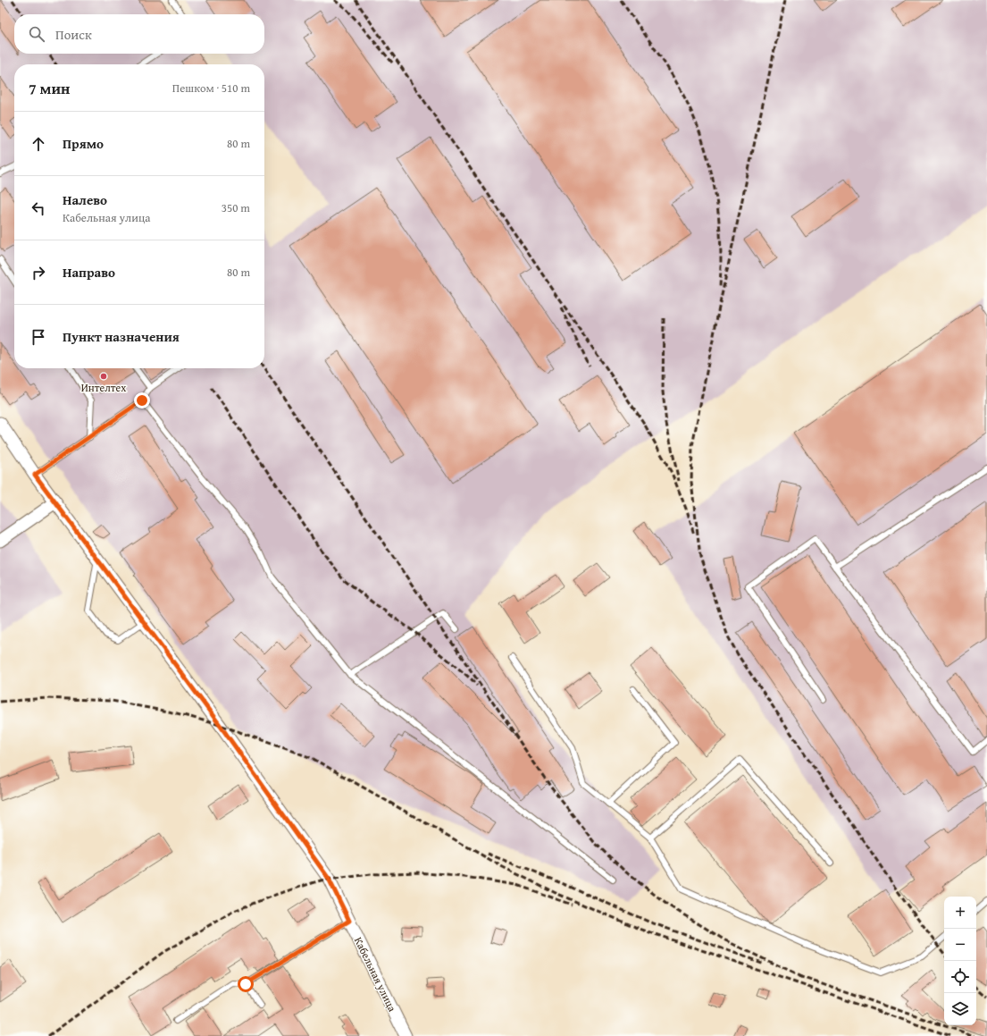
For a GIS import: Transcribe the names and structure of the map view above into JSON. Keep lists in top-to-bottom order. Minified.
{"streets":{"street":["Кабельная улица"]},"places":["Интелтех"],"page":{"search":"Поиск","heading":["7 мин","Пешком · 510 m"],"list":[["Прямо","80 m"],["Налево","Кабельная улица","350 m"],["Направо","80 m"],"Пункт назначения"],"map_buttons":["+","−"]}}
